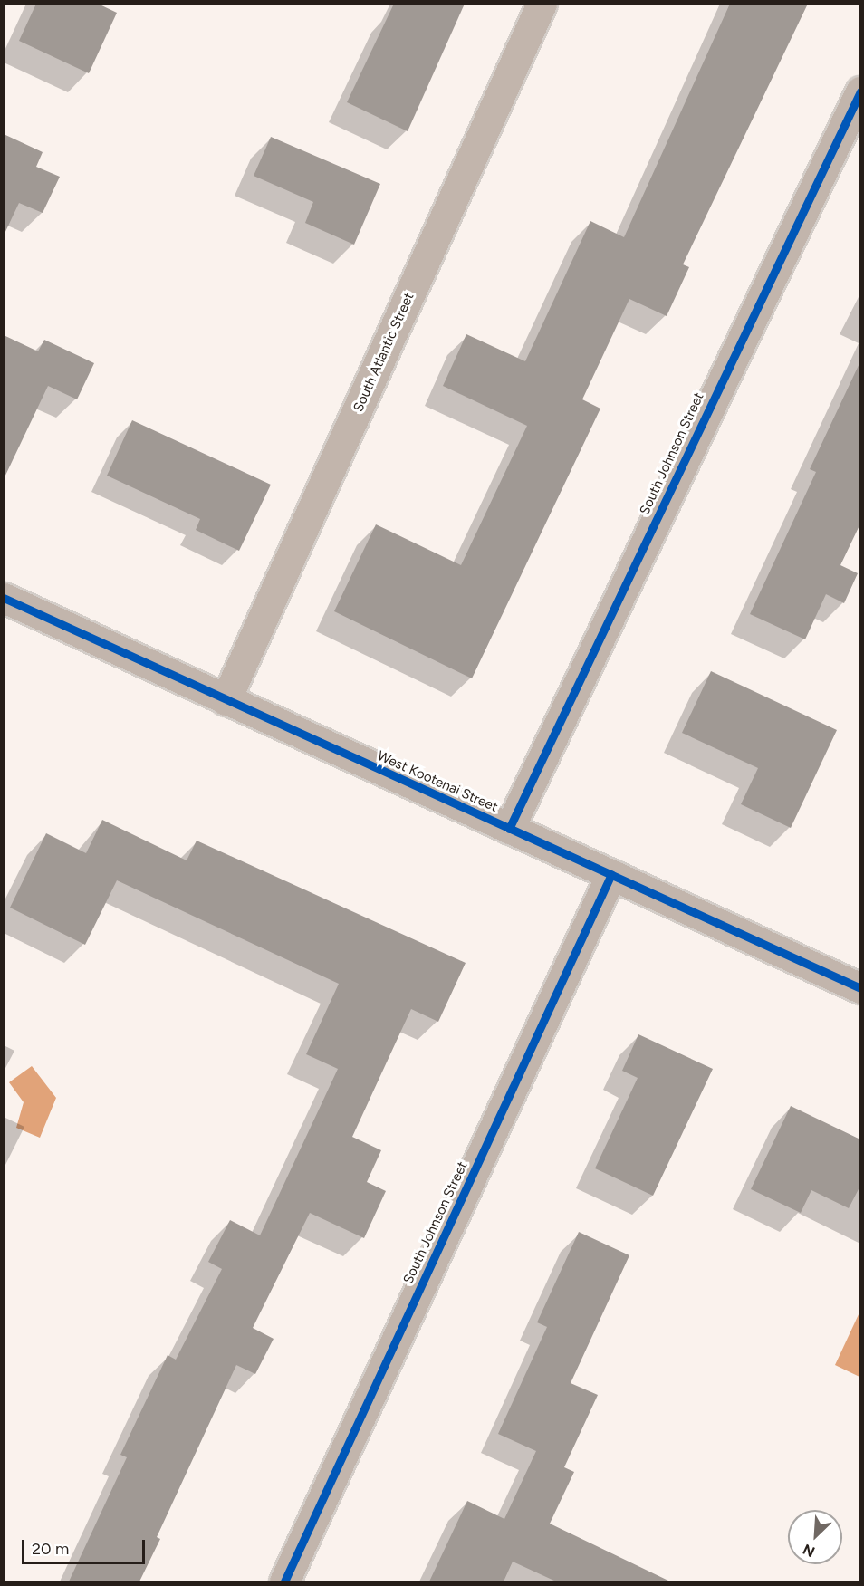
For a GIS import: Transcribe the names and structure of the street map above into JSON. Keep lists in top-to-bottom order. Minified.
{"streets":{"street":["South Atlantic Street","South Johnson Street","West Kootenai Street"]},"crossings":[["South Atlantic Street","West Kootenai Street"],["South Johnson Street","West Kootenai Street"]],"scale_bar":"20 m","north":"bottom left"}
